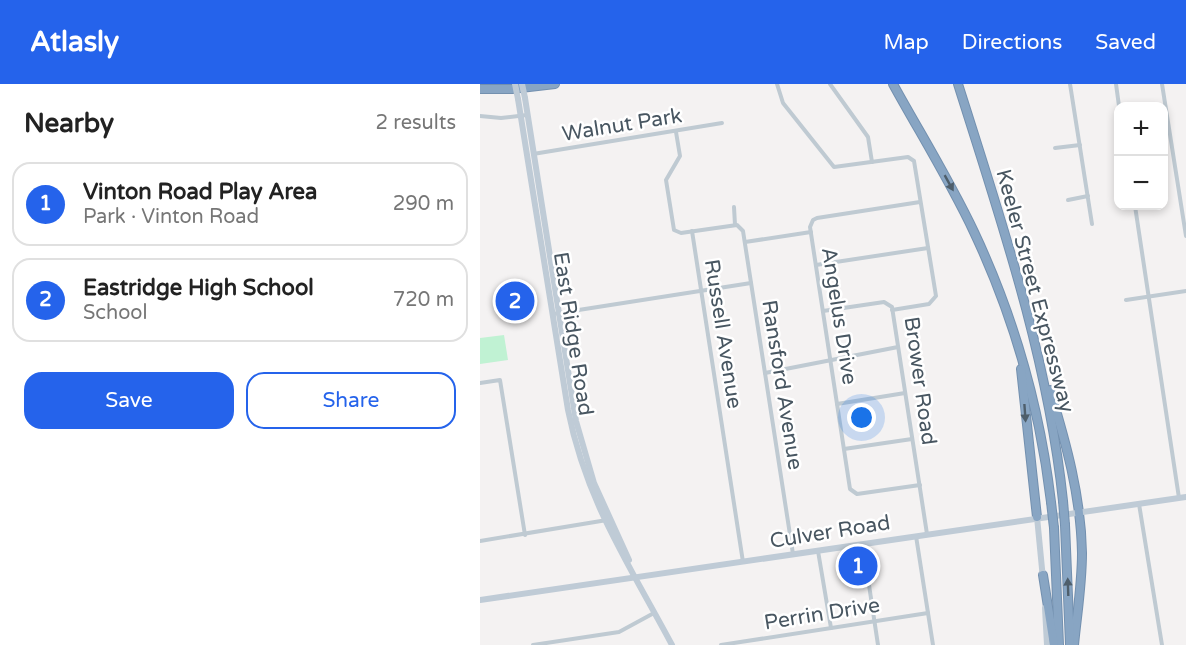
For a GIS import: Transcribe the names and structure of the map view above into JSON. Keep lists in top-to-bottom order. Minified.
{"streets":{"highway":["Keeler Street Expressway"],"main road":["East Ridge Road","Culver Road"],"street":["Walnut Park","Angelus Drive","Russell Avenue","Brower Road","Ransford Avenue","Perrin Drive"]},"crossings":[["Walnut Park","East Ridge Road"],["Walnut Park","Russell Avenue"],["Angelus Drive","Brower Road"],["East Ridge Road","Culver Road"],["Russell Avenue","Culver Road"],["Brower Road","Culver Road"],["Ransford Avenue","Culver Road"]],"page":{"header":"Atlasly","nav":["Map","Directions","Saved"],"heading":["Nearby","2 results"],"map_buttons":["+","−"],"list":[{"mark":"1","name":"Vinton Road Play Area","note":"Park · Vinton Road","value":"290 m"},{"mark":"2","name":"Eastridge High School","note":"School","value":"720 m"}],"pins":["2","1"],"buttons":["Save","Share"]}}
